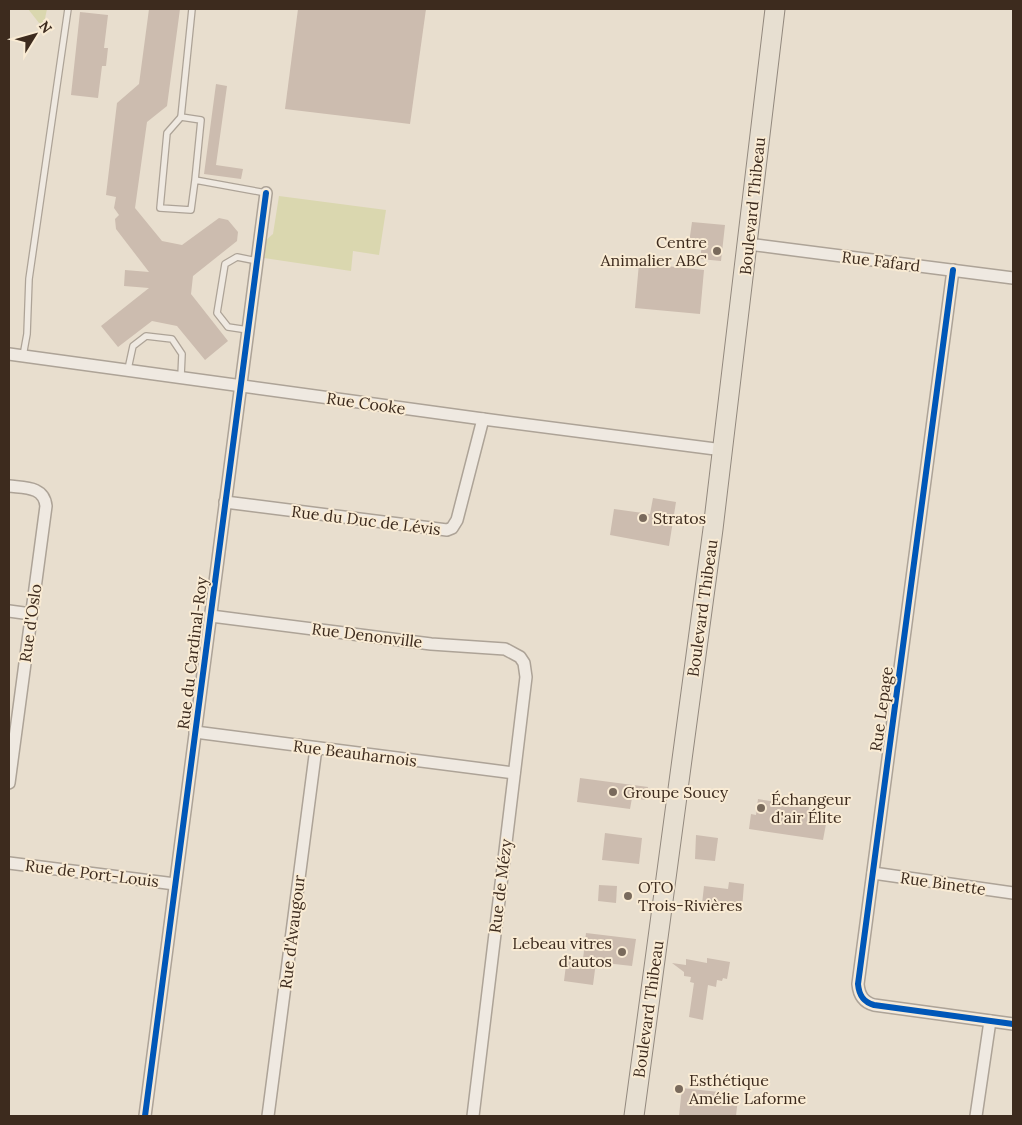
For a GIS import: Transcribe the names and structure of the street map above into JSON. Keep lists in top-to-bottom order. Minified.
{"streets":{"main road":["Boulevard Thibeau"],"street":["Rue Fafard","Rue Cooke","Rue du Duc de Lévis","Rue d'Oslo","Rue Denonville","Rue du Cardinal-Roy","Rue Lepage","Rue Beauharnois","Rue de Port-Louis","Rue Binette","Rue de Mézy","Rue d'Avaugour"]},"crossings":[["Boulevard Thibeau","Rue Fafard"],["Boulevard Thibeau","Rue Cooke"],["Rue Fafard","Rue Lepage"],["Rue Cooke","Rue du Duc de Lévis"],["Rue Cooke","Rue du Cardinal-Roy"],["Rue du Duc de Lévis","Rue du Cardinal-Roy"],["Rue Denonville","Rue du Cardinal-Roy"],["Rue Denonville","Rue de Mézy"],["Rue du Cardinal-Roy","Rue Beauharnois"],["Rue du Cardinal-Roy","Rue de Port-Louis"],["Rue Lepage","Rue Binette"],["Rue Beauharnois","Rue de Mézy"],["Rue Beauharnois","Rue d'Avaugour"]],"places":["Centre Animalier ABC","Stratos","Groupe Soucy","Échangeur d'air Élite","OTO Trois-Rivières","Lebeau vitres d'autos","Esthétique Amélie Laforme"],"north":"top right"}
